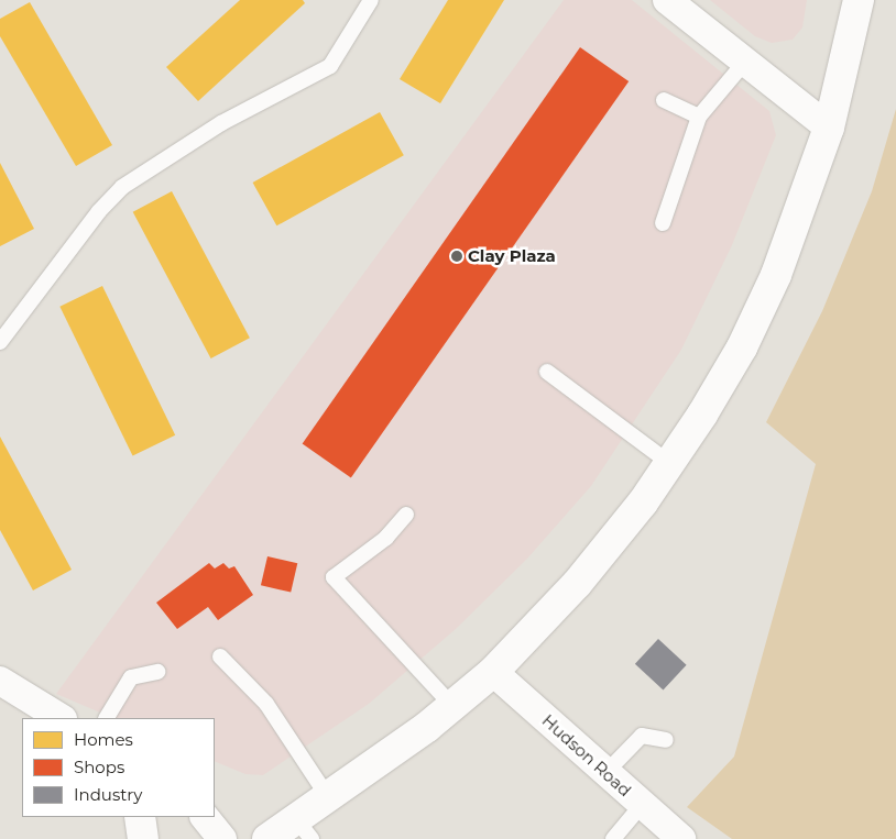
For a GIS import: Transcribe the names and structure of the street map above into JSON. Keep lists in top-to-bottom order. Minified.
{"streets":{"street":["Hudson Road"]},"places":["Clay Plaza"],"legend":["Homes","Shops","Industry"]}
